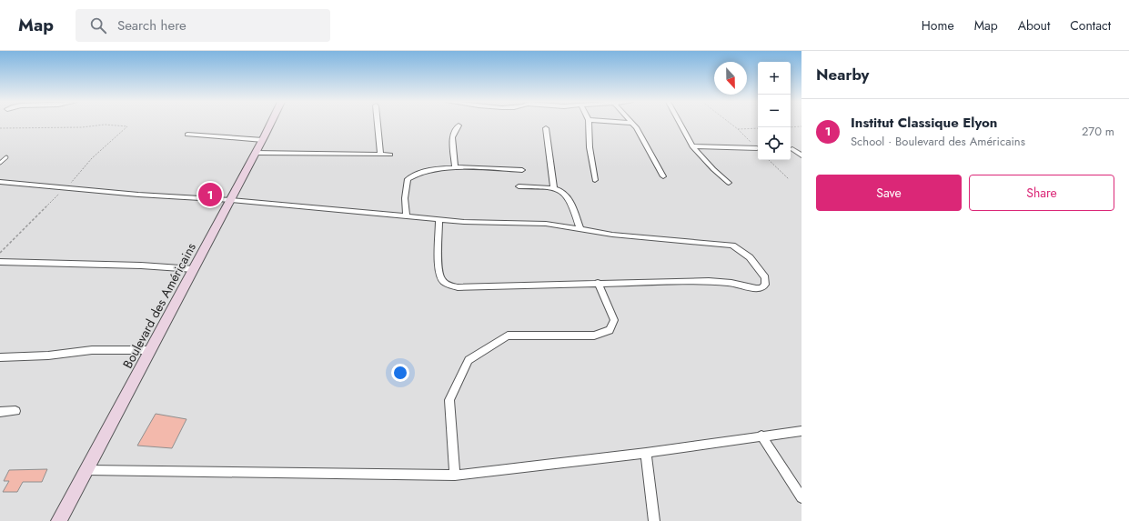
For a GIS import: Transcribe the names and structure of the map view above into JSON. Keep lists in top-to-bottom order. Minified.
{"streets":{"main road":["Boulevard des Américains"]},"north":"bottom","page":{"header":"Map","search":"Search here","nav":["Home","Map","About","Contact"],"heading":"Nearby","map_buttons":["+","−"],"list":[{"mark":"1","name":"Institut Classique Elyon","note":"School · Boulevard des Américains","value":"270 m"}],"buttons":["Save","Share"],"pins":"1"}}
